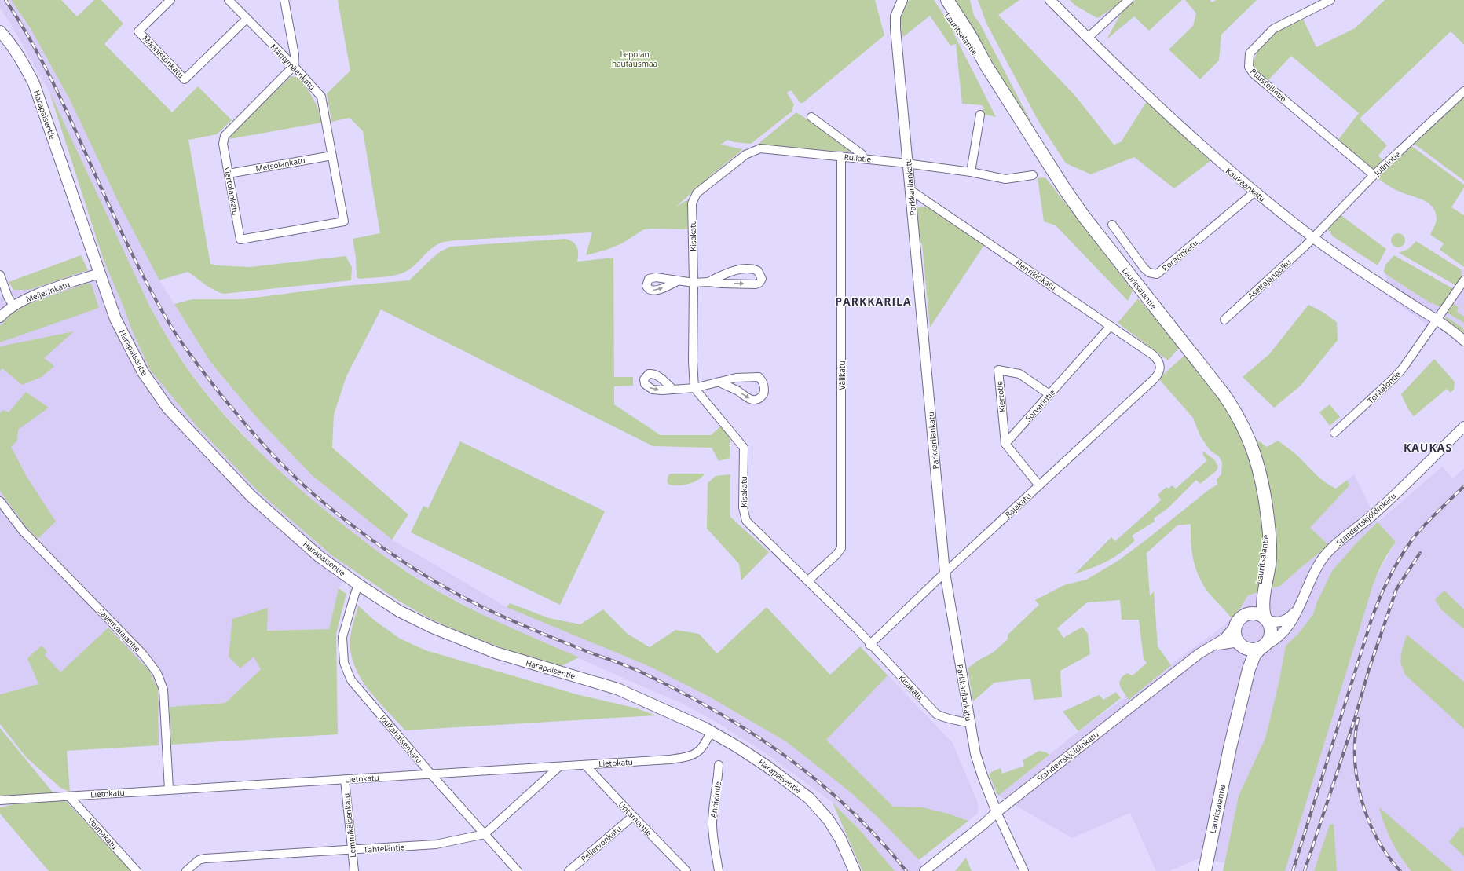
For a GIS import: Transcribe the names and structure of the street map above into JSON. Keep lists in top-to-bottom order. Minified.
{"streets":{"main road":["Lauritsalantie","Harapaisentie"],"street":["Männistönkatu","Mäntymäenkatu","Puustellintie","Rullatie","Julinintie","Metsolankatu","Kaukaankatu","Parkkarilankatu","Viertolankatu","Kisakatu","Porarinkatu","Henrikinkatu","Asettajanpolku","Meijerinkatu","Välikatu","Toritalontie","Kiertotie","Sorvarintie","Rajakatu","Standertskjöldinkatu","Savenvalajantie","Joukahaisenkatu","Lietokatu","Annikintie","Untamontie","Lemmikäisenkatu","Voimakatu","Pellervonkatu","Tähteläntie"]},"crossings":[["Lauritsalantie","Standertskjöldinkatu"],["Männistönkatu","Mäntymäenkatu"],["Mäntymäenkatu","Metsolankatu"],["Mäntymäenkatu","Viertolankatu"],["Puustellintie","Julinintie"],["Harapaisentie","Meijerinkatu"],["Harapaisentie","Joukahaisenkatu"],["Harapaisentie","Lietokatu"],["Rullatie","Parkkarilankatu"],["Rullatie","Kisakatu"],["Rullatie","Välikatu"],["Julinintie","Kaukaankatu"],["Julinintie","Asettajanpolku"],["Metsolankatu","Viertolankatu"],["Kaukaankatu","Porarinkatu"],["Kaukaankatu","Asettajanpolku"],["Kaukaankatu","Toritalontie"],["Parkkarilankatu","Kisakatu"],["Parkkarilankatu","Henrikinkatu"],["Parkkarilankatu","Rajakatu"],["Parkkarilankatu","Standertskjöldinkatu"],["Kisakatu","Välikatu"],["Kisakatu","Rajakatu"],["Henrikinkatu","Sorvarintie"],["Henrikinkatu","Rajakatu"],["Kiertotie","Sorvarintie"],["Savenvalajantie","Lietokatu"],["Joukahaisenkatu","Lietokatu"],["Joukahaisenkatu","Tähteläntie"],["Lietokatu","Untamontie"],["Lietokatu","Lemmikäisenkatu"],["Lietokatu","Voimakatu"],["Lietokatu","Tähteläntie"],["Untamontie","Pellervonkatu"],["Lemmikäisenkatu","Tähteläntie"]],"districts":["PARKKARILA","KAUKAS"],"parks":["Lepolan hautausmaa"]}
